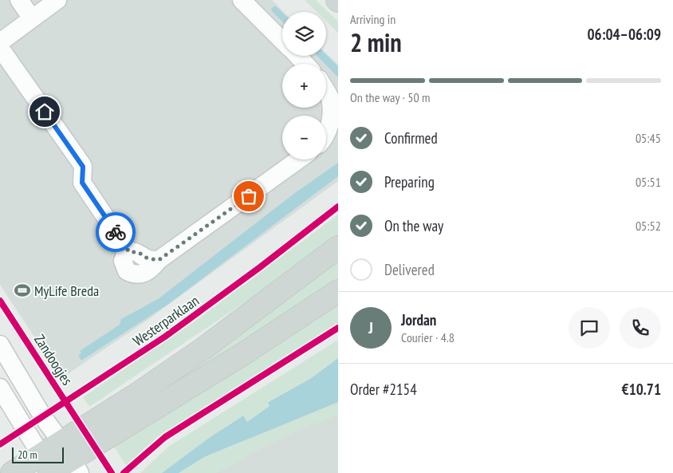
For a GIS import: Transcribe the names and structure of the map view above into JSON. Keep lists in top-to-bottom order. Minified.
{"streets":{"cycle path":["Westerparklaan","Zandoogjes"]},"places":{"sports":["MyLife Breda"]},"scale_bar":"20 m","page":{"heading":["2 min","Arriving in","06:04–06:09"],"panel":["Jordan","Courier · 4.8","Order #2154","€10.71"],"map_buttons":["+","−"],"bar":"On the way · 50 m","list":[["Confirmed","05:45"],["Preparing","05:51"],["On the way","05:52"],"Delivered"],"round":"J","scale":"20 m"}}
